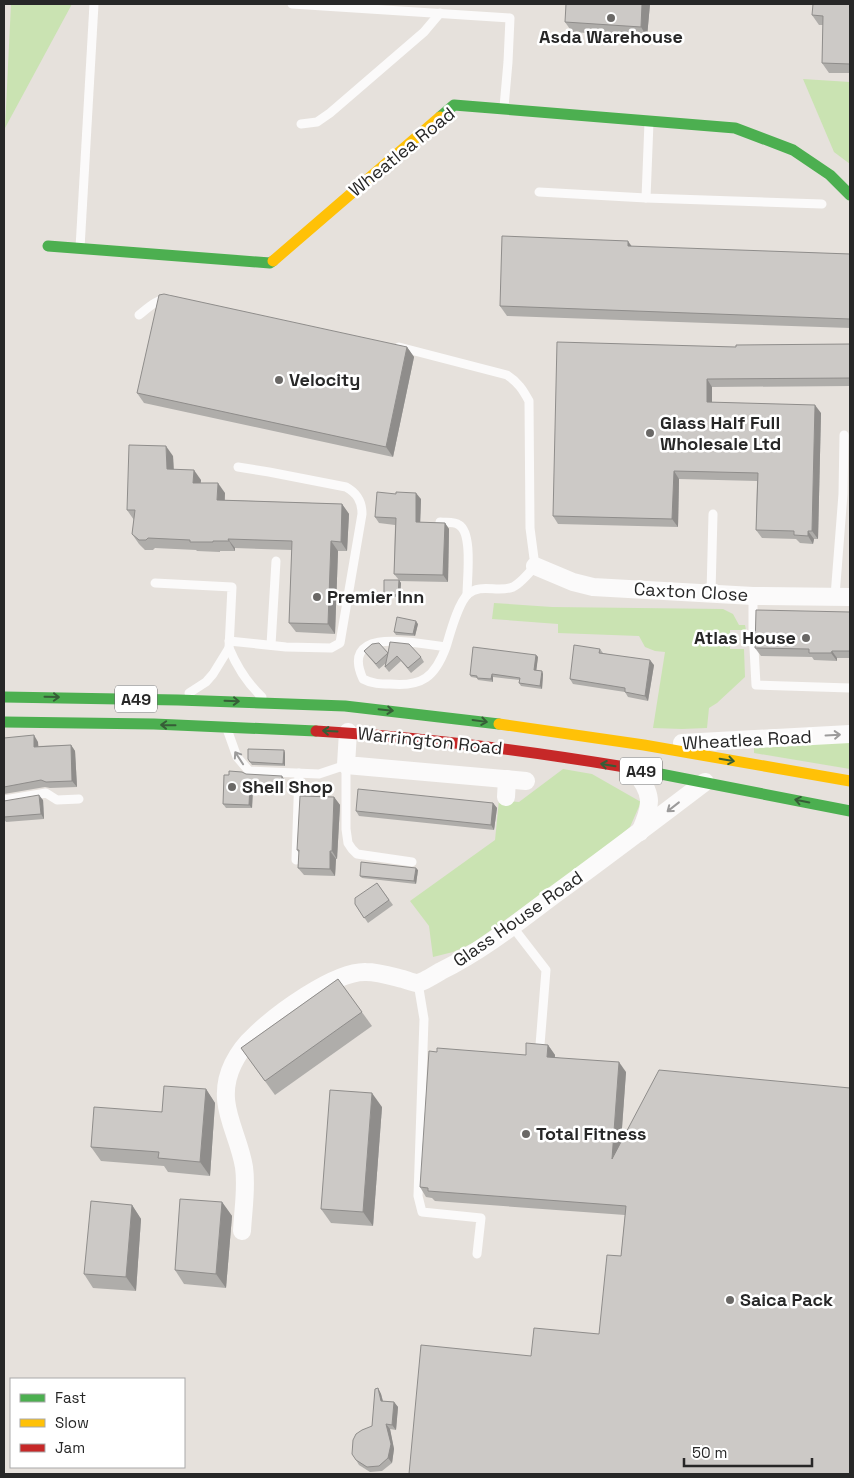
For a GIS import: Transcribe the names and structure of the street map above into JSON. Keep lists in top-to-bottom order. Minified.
{"streets":{"main road":["Wheatlea Road","A49","Warrington Road"],"street":["Caxton Close","Glass House Road"]},"crossings":[["Wheatlea Road","Warrington Road"],["Warrington Road","Glass House Road"]],"places":["Asda Warehouse","Velocity","Glass Half Full Wholesale Ltd","Premier Inn","Atlas House","Shell Shop","Total Fitness","Saica Pack"],"legend":["Fast","Slow","Jam"],"scale_bar":"50 m"}
